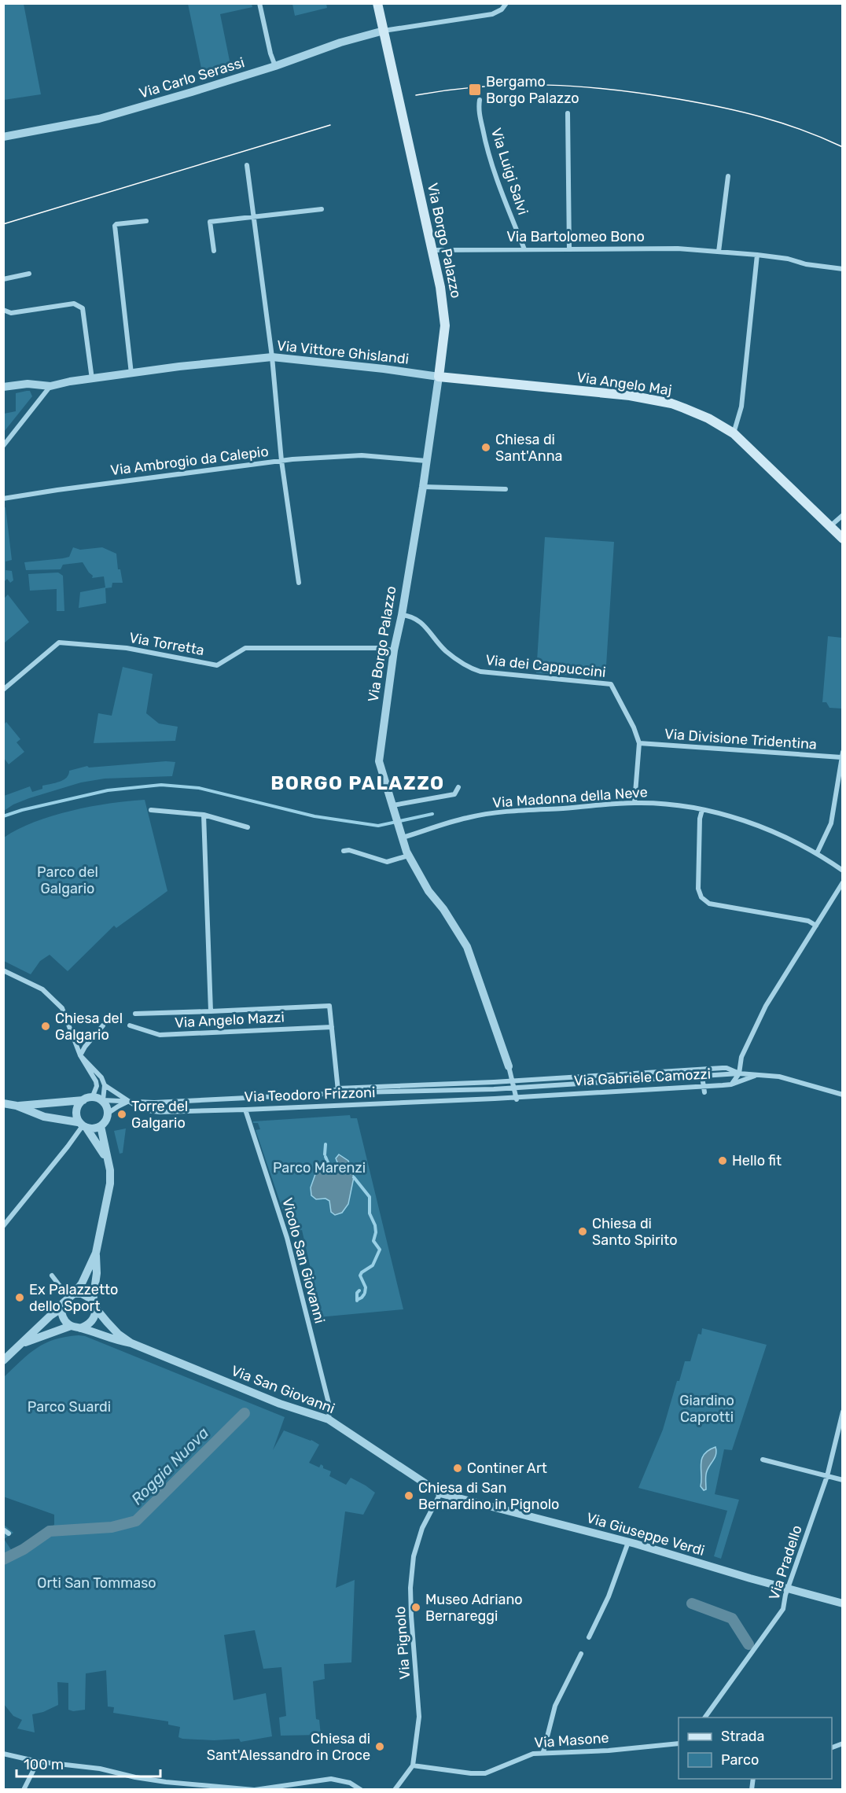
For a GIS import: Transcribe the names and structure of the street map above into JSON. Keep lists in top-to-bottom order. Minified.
{"streets":{"main road":["Via Borgo Palazzo","Via Angelo Maj"],"street":["Via Carlo Serassi","Via Luigi Salvi","Via Bartolomeo Bono","Via Vittore Ghislandi","Via Ambrogio da Calepio","Via Torretta","Via dei Cappuccini","Via Divisione Tridentina","Via Madonna della Neve","Via Angelo Mazzi","Via Gabriele Camozzi","Via Teodoro Frizzoni","Vicolo San Giovanni","Via San Giovanni","Via Giuseppe Verdi","Via Pradello","Via Pignolo","Via Masone"]},"crossings":[["Via Carlo Serassi","Via Borgo Palazzo"],["Via Luigi Salvi","Via Bartolomeo Bono"],["Via Bartolomeo Bono","Via Borgo Palazzo"],["Via Borgo Palazzo","Via Vittore Ghislandi"],["Via Borgo Palazzo","Via Angelo Maj"],["Via Borgo Palazzo","Via Ambrogio da Calepio"],["Via Borgo Palazzo","Via Torretta"],["Via Borgo Palazzo","Via dei Cappuccini"],["Via Borgo Palazzo","Via Madonna della Neve"],["Via Vittore Ghislandi","Via Angelo Maj"],["Via dei Cappuccini","Via Divisione Tridentina"],["Via dei Cappuccini","Via Madonna della Neve"],["Via Angelo Mazzi","Via Teodoro Frizzoni"],["Via Gabriele Camozzi","Via Teodoro Frizzoni"],["Via Teodoro Frizzoni","Vicolo San Giovanni"],["Vicolo San Giovanni","Via San Giovanni"],["Via San Giovanni","Via Giuseppe Verdi"],["Via San Giovanni","Via Pignolo"],["Via Giuseppe Verdi","Via Pradello"],["Via Giuseppe Verdi","Via Pignolo"],["Via Pignolo","Via Masone"]],"districts":["BORGO PALAZZO"],"water":["Roggia Nuova"],"parks":["Parco del Galgario","Parco Marenzi","Giardino Caprotti","Parco Suardi","Orti San Tommaso"],"places":{"transit":["Bergamo Borgo Palazzo"],"other":["Chiesa di Sant'Anna","Chiesa del Galgario","Torre del Galgario","Hello fit","Chiesa di Santo Spirito","Ex Palazzetto dello Sport","Continer Art","Chiesa di San Bernardino in Pignolo","Museo Adriano Bernareggi","Chiesa di Sant'Alessandro in Croce"]},"legend":["Strada","Parco"],"scale_bar":"100 m"}
